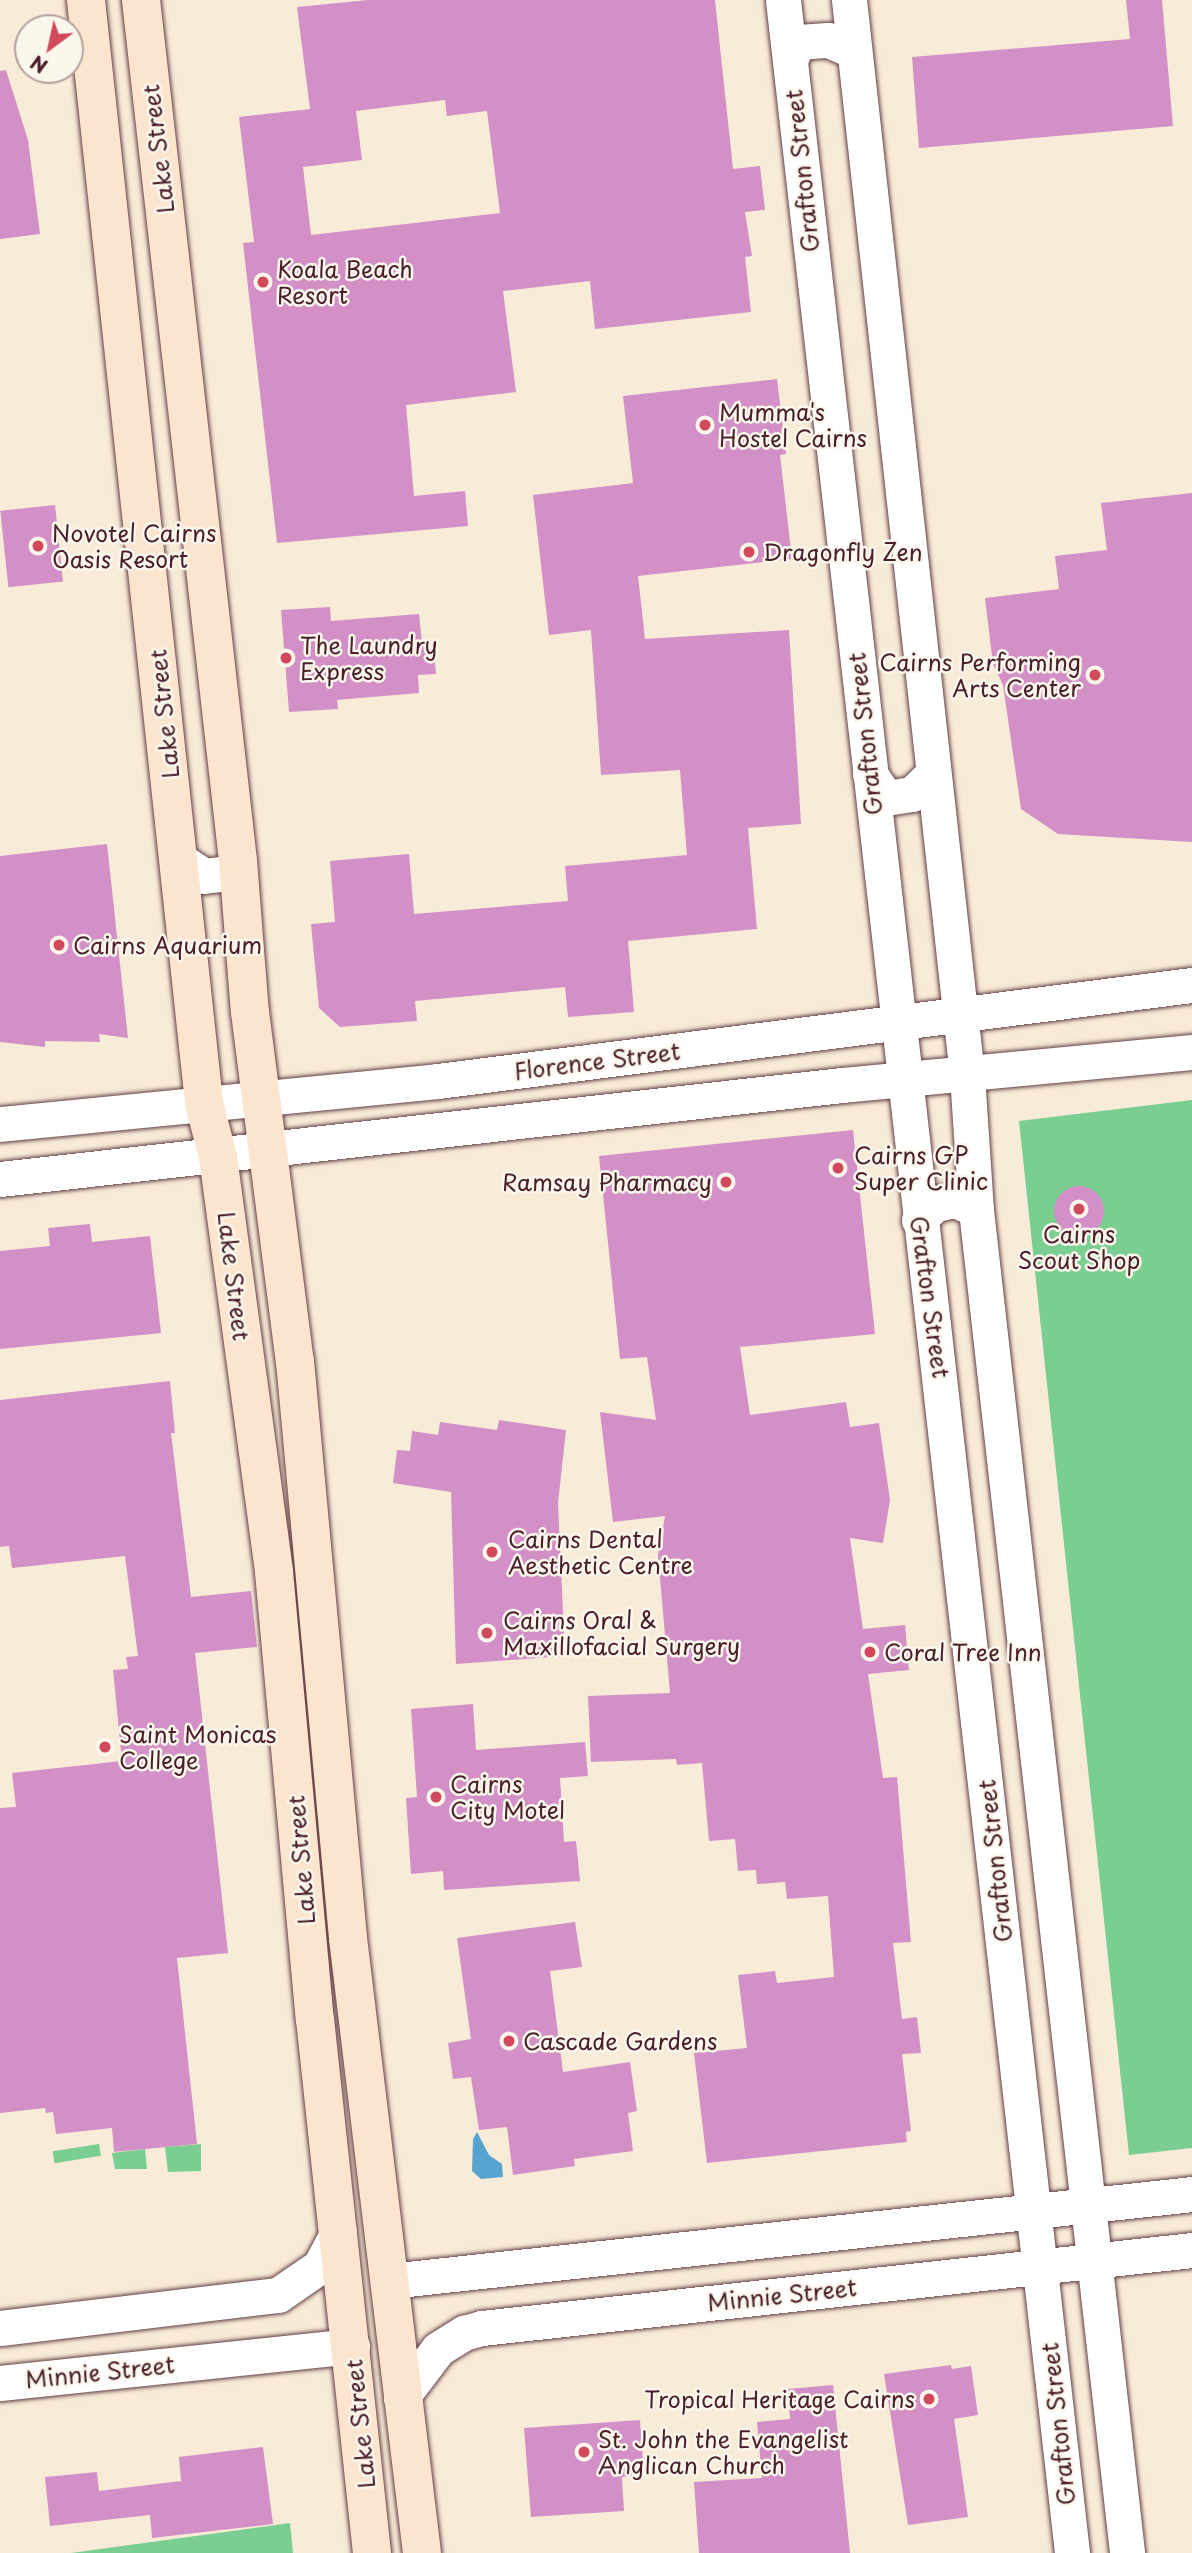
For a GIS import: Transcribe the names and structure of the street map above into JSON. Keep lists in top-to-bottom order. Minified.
{"streets":{"main road":["Lake Street"],"street":["Grafton Street","Florence Street","Minnie Street"]},"crossings":[["Lake Street","Florence Street"],["Lake Street","Minnie Street"],["Grafton Street","Florence Street"],["Grafton Street","Minnie Street"]],"places":["Koala Beach Resort","Mumma's Hostel Cairns","Novotel Cairns Oasis Resort","Dragonfly Zen","The Laundry Express","Cairns Performing Arts Center","Cairns Aquarium","Cairns GP Super Clinic","Ramsay Pharmacy","Cairns Scout Shop","Cairns Dental Aesthetic Centre","Cairns Oral & Maxillofacial Surgery","Coral Tree Inn","Saint Monicas College","Cairns City Motel","Cascade Gardens","Tropical Heritage Cairns","St. John the Evangelist Anglican Church"],"north":"bottom left"}
